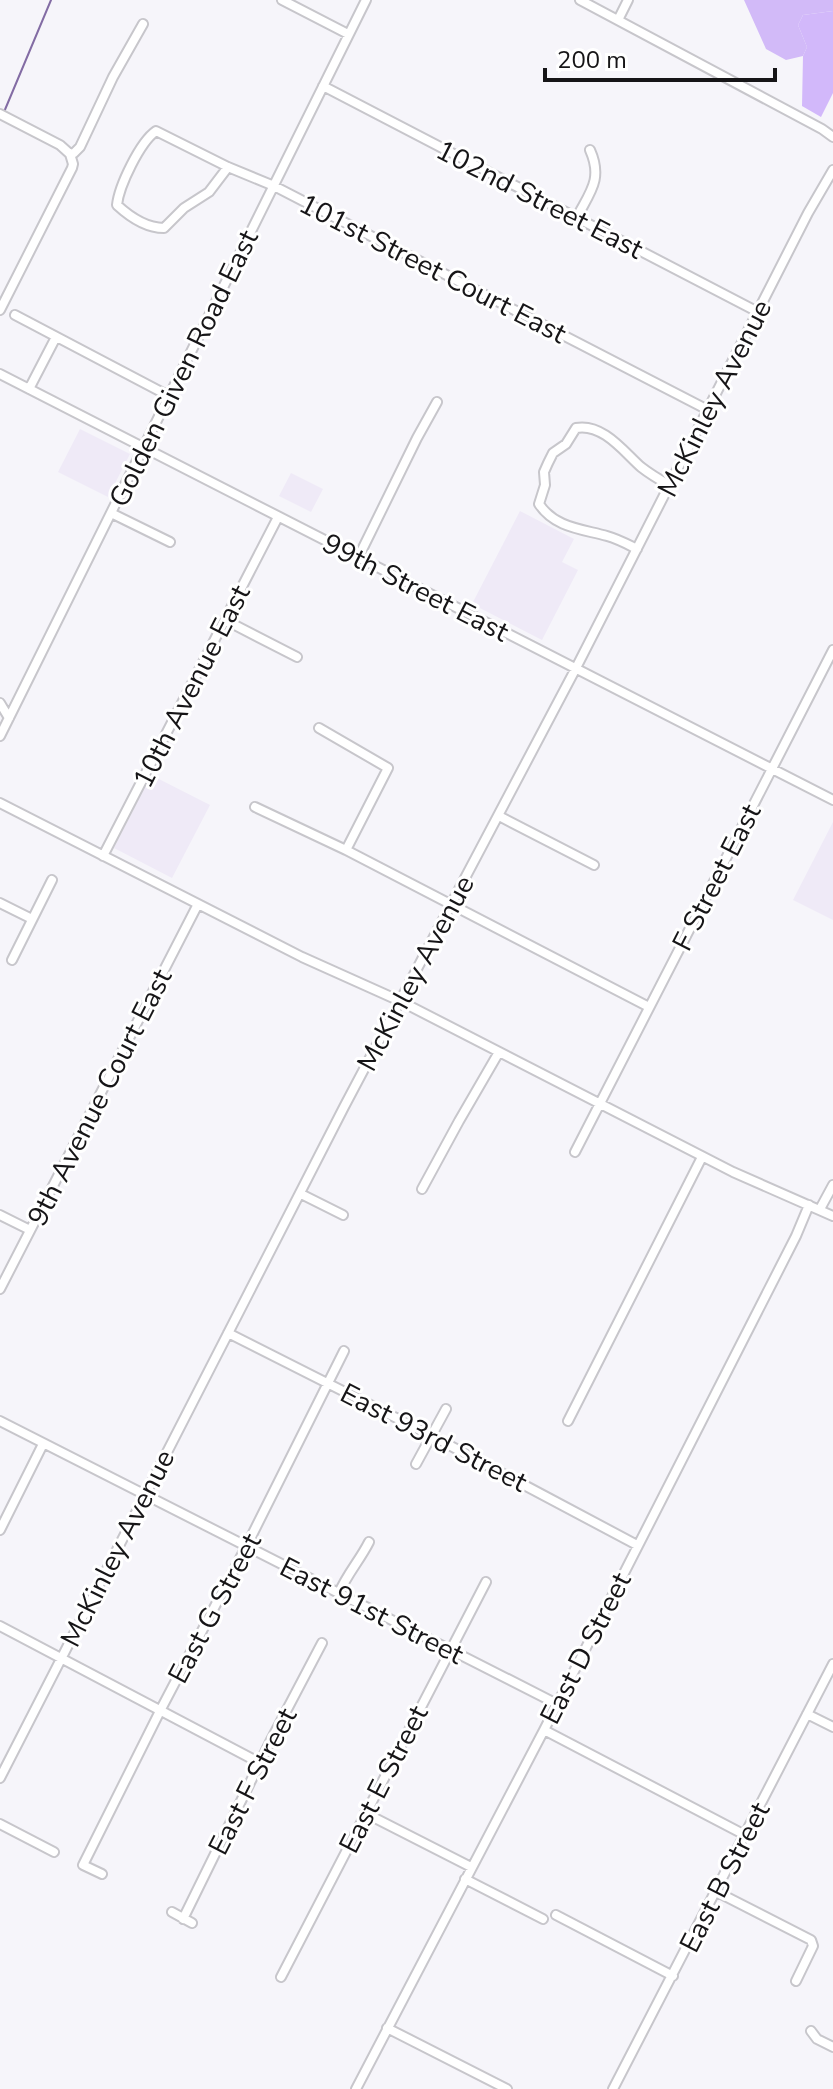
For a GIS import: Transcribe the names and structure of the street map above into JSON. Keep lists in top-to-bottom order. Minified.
{"streets":{"street":["102nd Street East","101st Street Court East","Golden Given Road East","McKinley Avenue","99th Street East","10th Avenue East","F Street East","9th Avenue Court East","East 93rd Street","East G Street","East 91st Street","East D Street","East E Street","East F Street","East B Street"]},"crossings":[["102nd Street East","Golden Given Road East"],["102nd Street East","McKinley Avenue"],["101st Street Court East","Golden Given Road East"],["101st Street Court East","McKinley Avenue"],["Golden Given Road East","99th Street East"],["McKinley Avenue","99th Street East"],["McKinley Avenue","East 93rd Street"],["McKinley Avenue","East 91st Street"],["99th Street East","10th Avenue East"],["99th Street East","F Street East"],["East 93rd Street","East G Street"],["East 93rd Street","East D Street"],["East G Street","East 91st Street"],["East 91st Street","East D Street"],["East 91st Street","East E Street"]],"scale_bar":"200 m"}
